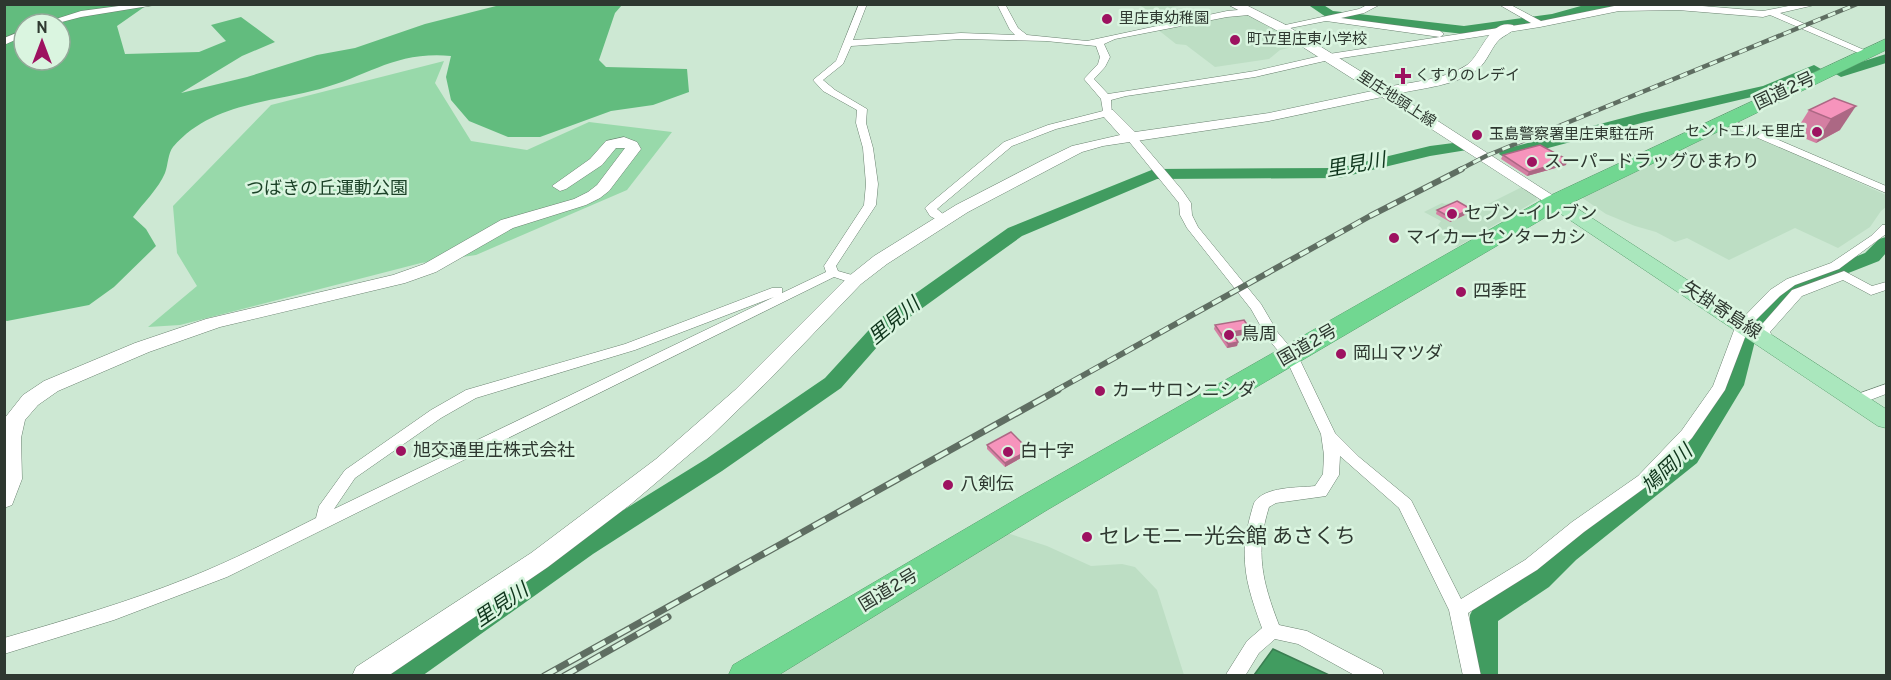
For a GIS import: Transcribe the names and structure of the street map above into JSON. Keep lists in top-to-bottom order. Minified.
{"streets":{"highway":["国道2号"],"main road":["矢掛寄島線"],"street":["里庄地頭上線"]},"crossings":[["国道2号","里庄地頭上線"],["国道2号","矢掛寄島線"],["里庄地頭上線","矢掛寄島線"]],"water":["里見川","鳩岡川"],"parks":["つばきの丘運動公園"],"places":{"other":["里庄東幼稚園","町立里庄東小学校","セントエルモ里庄","玉島警察署里庄東駐在所","スーパードラッグひまわり","セブン-イレブン","マイカーセンターカシ","四季旺","鳥周","岡山マツダ","カーサロンニシダ","旭交通里庄株式会社","白十字","八剣伝","セレモニー光会館 あさくち"],"health":["くすりのレデイ"]},"north":"top"}
